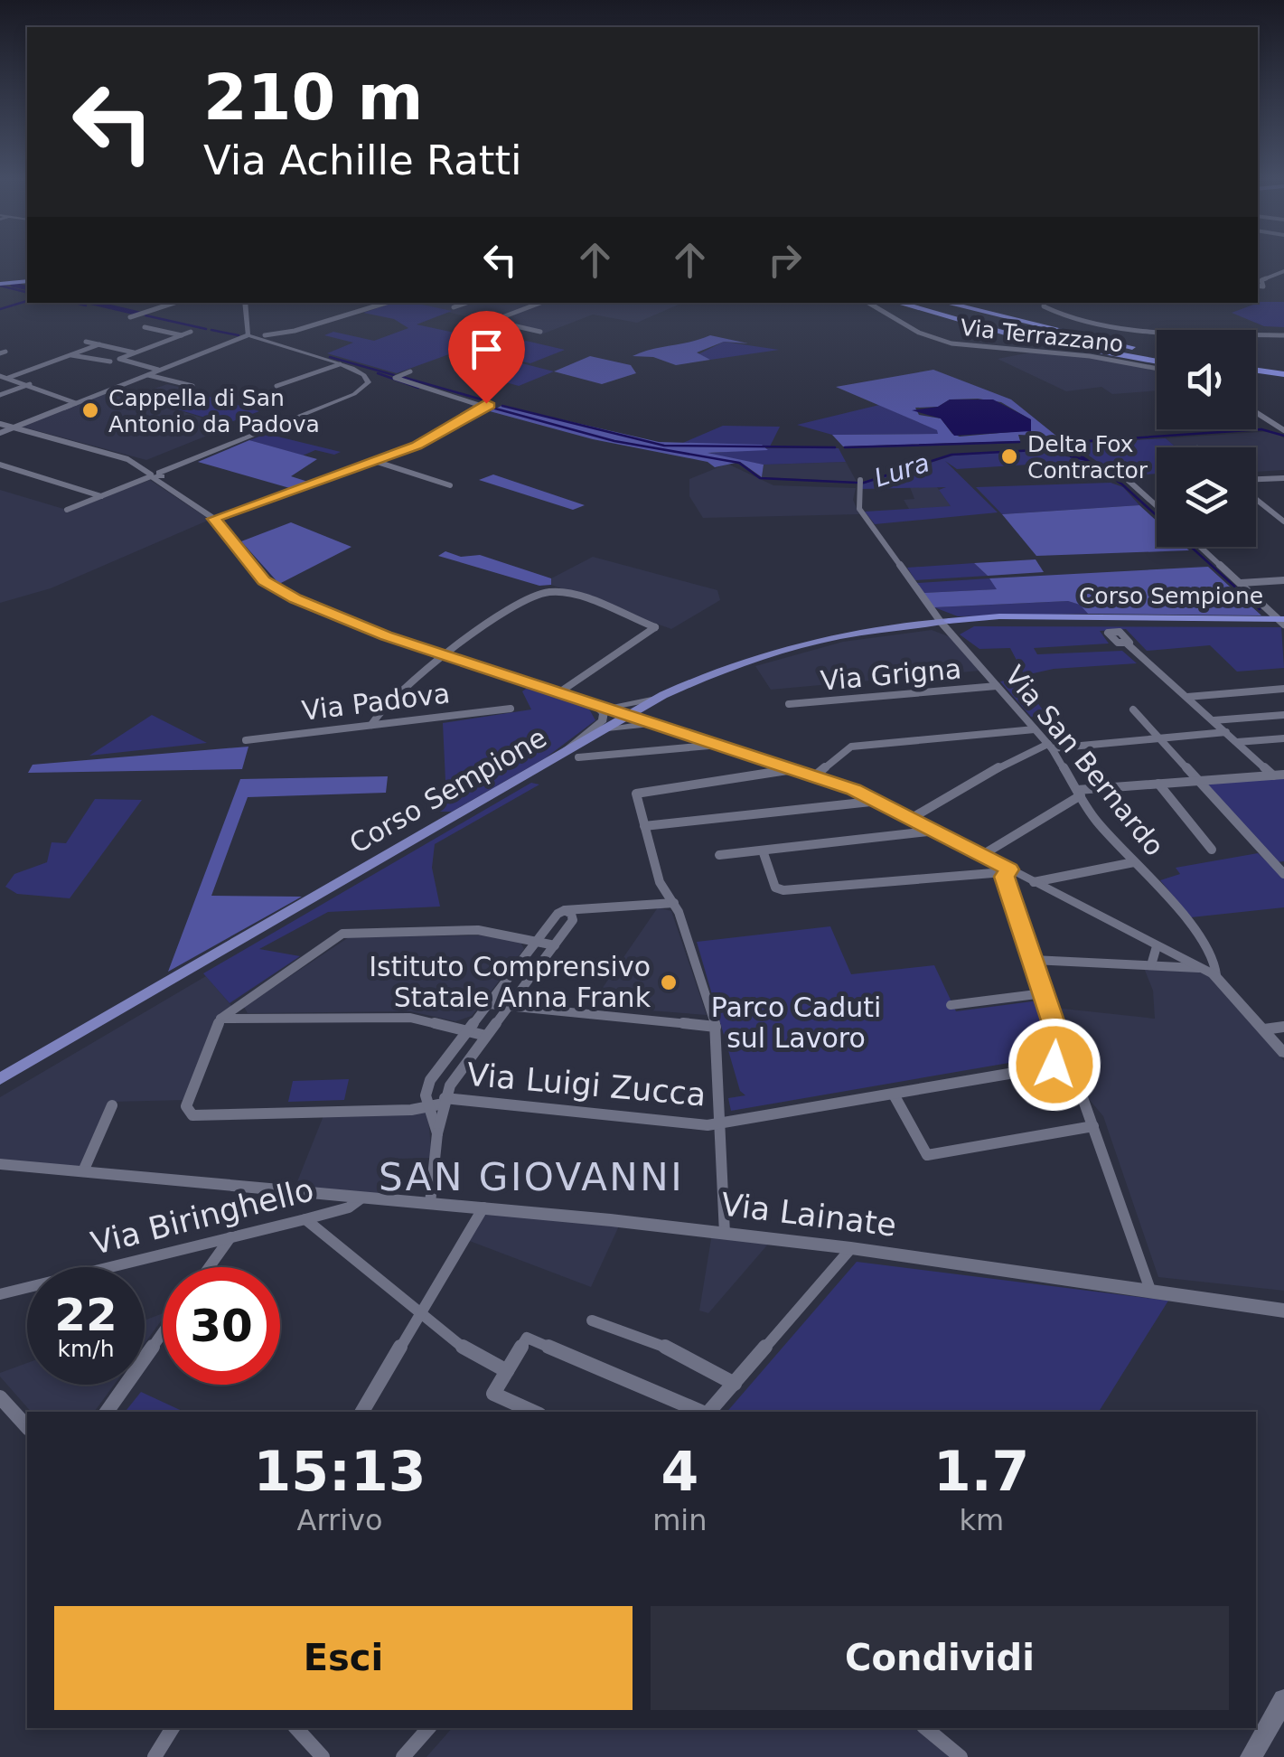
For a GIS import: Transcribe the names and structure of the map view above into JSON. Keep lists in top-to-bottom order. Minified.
{"streets":{"highway":["Corso Sempione"],"street":["Via Terrazzano","Via Grigna","Via Padova","Via San Bernardo","Via Luigi Zucca","Via Lainate","Via Biringhello"]},"crossings":[["Corso Sempione","Via San Bernardo"],["Via Grigna","Via San Bernardo"],["Via Lainate","Via Biringhello"]],"districts":["SAN GIOVANNI"],"water":["Lura"],"parks":["Parco Caduti sul Lavoro"],"places":["Cappella di San Antonio da Padova","Delta Fox Contractor","Istituto Comprensivo Statale Anna Frank"],"page":{"turn":["210 m","Via Achille Ratti"],"speed":"22 km/h","limit":"30","eta":["15:13","Arrivo","4","min","1.7","km"],"buttons":["Esci","Condividi"]}}
